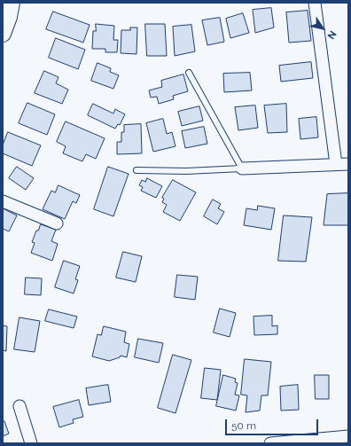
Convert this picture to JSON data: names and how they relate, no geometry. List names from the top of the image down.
{
  "scale_bar": "50 m",
  "north": "bottom right"
}
